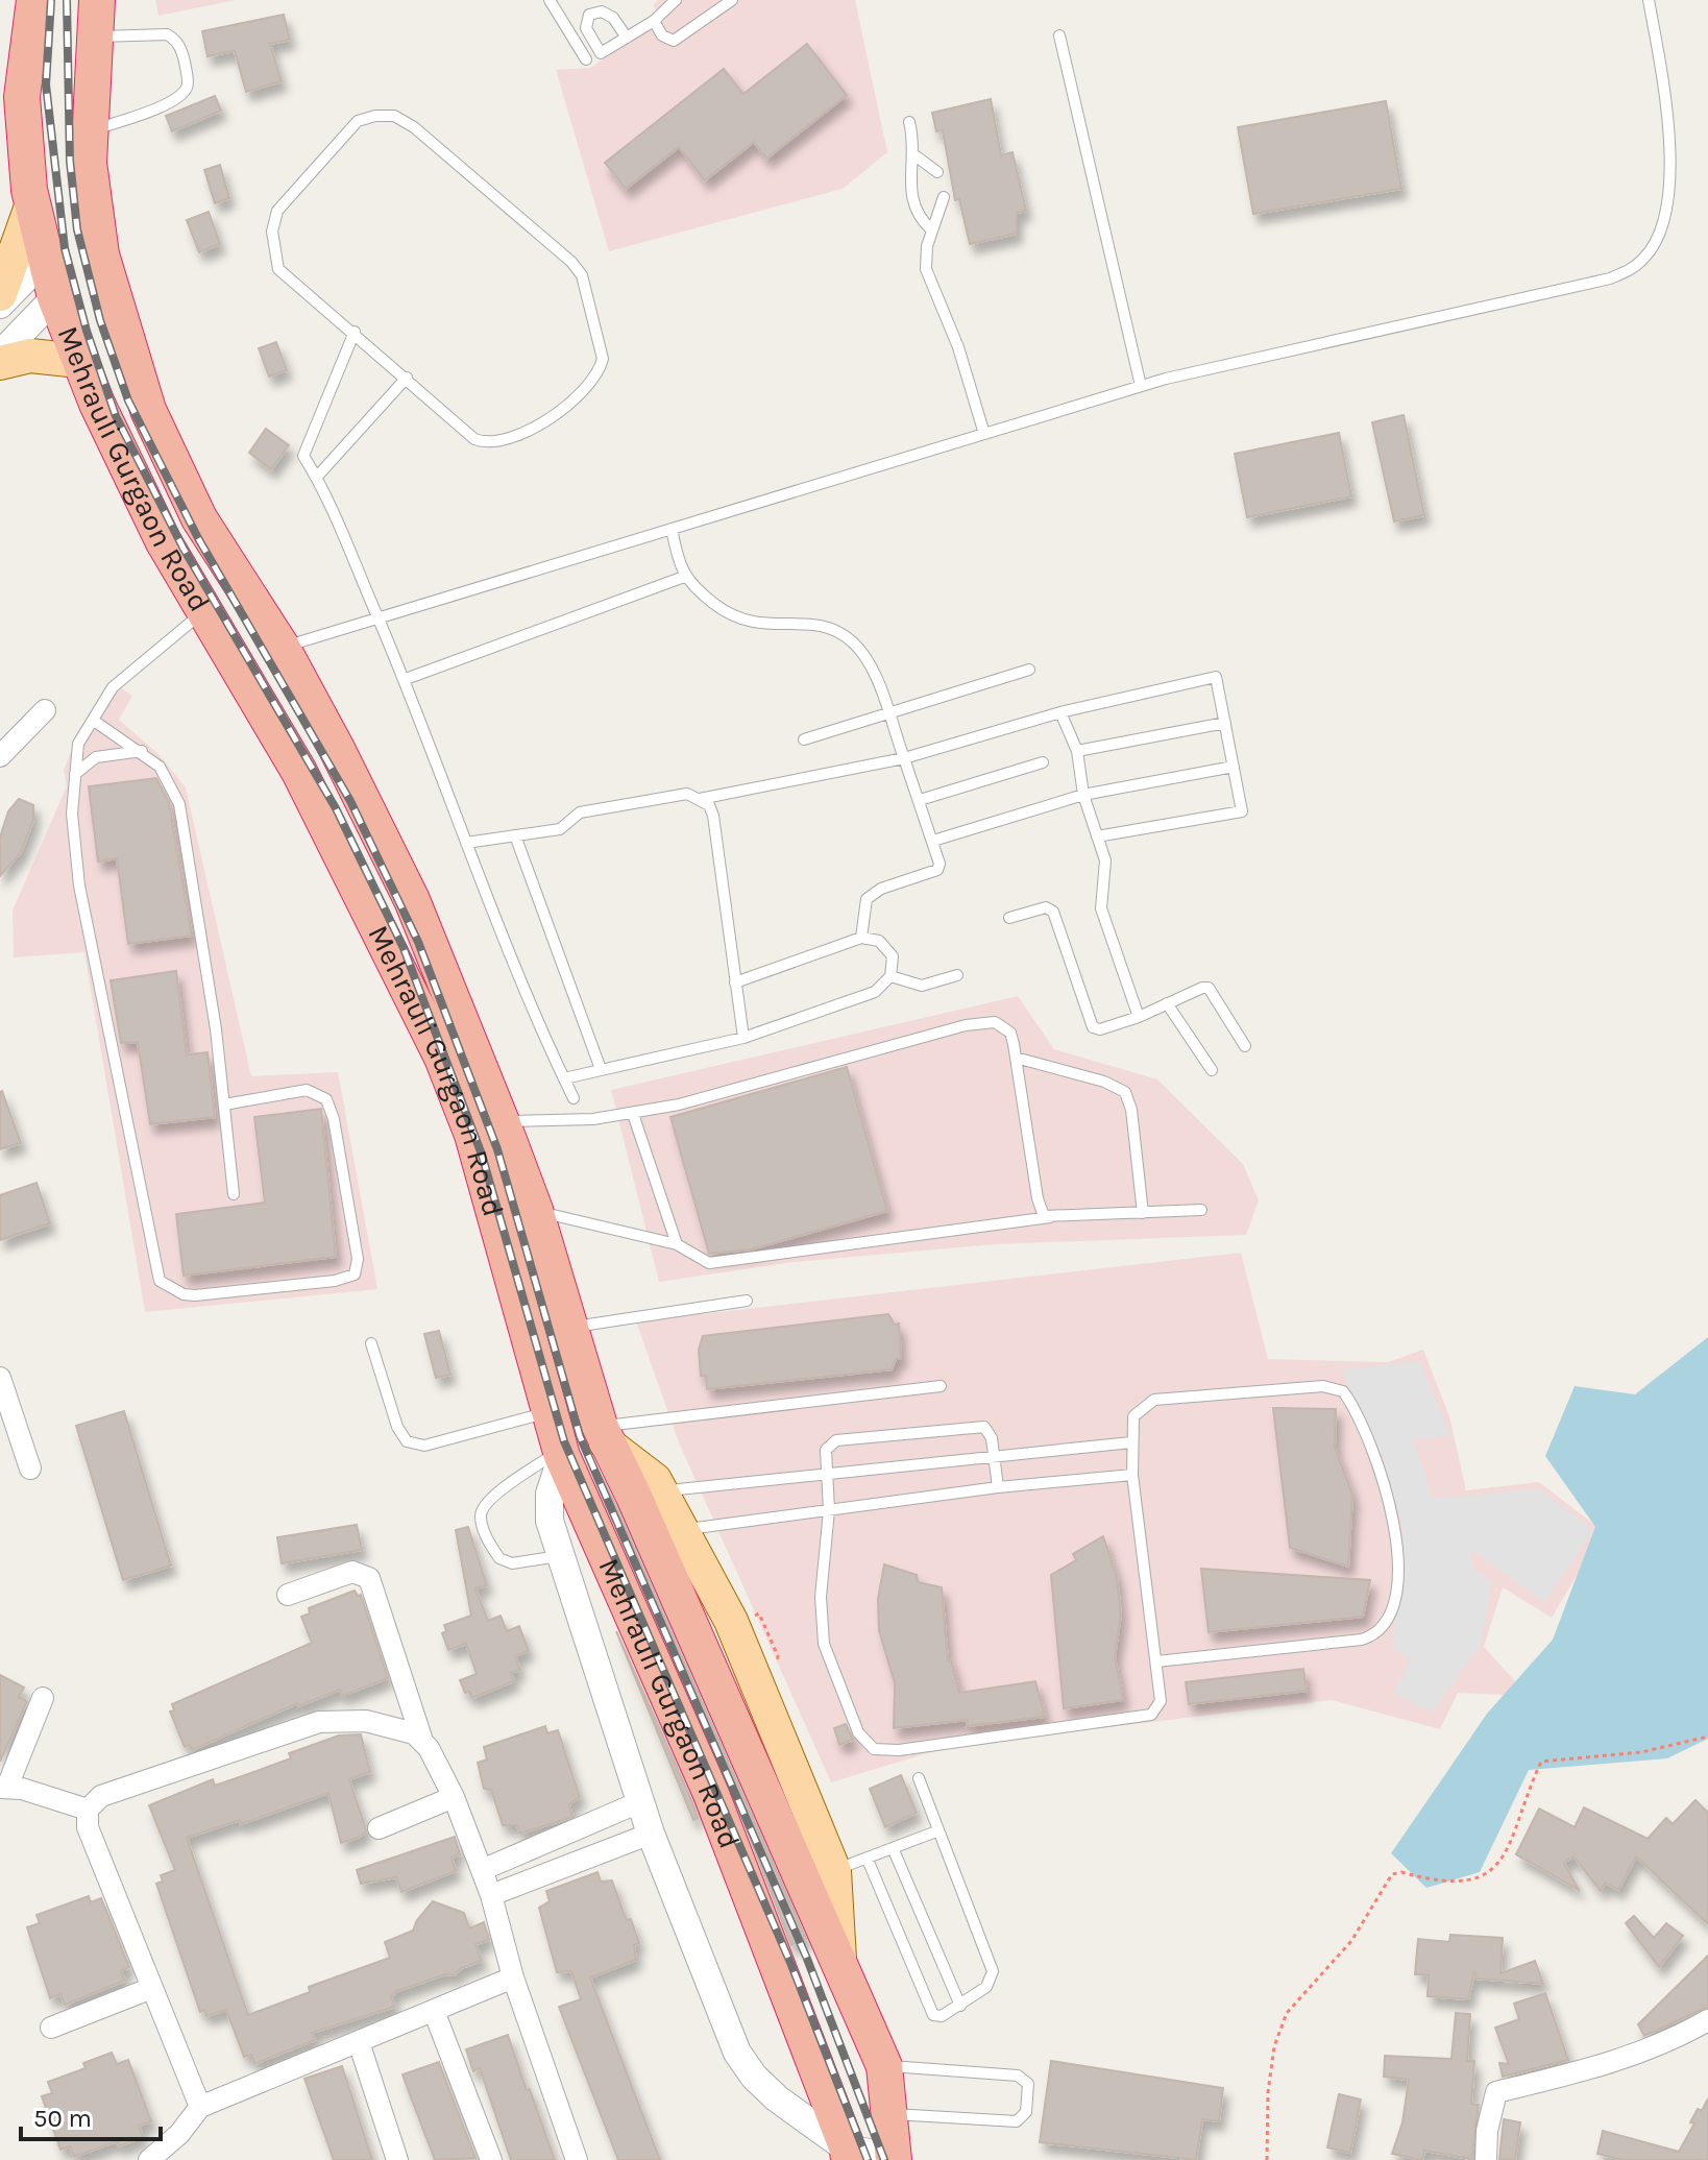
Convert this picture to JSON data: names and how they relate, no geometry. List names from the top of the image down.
{
  "streets": {
    "highway": ["Mehrauli Gurgaon Road"]
  },
  "scale_bar": "50 m"
}
